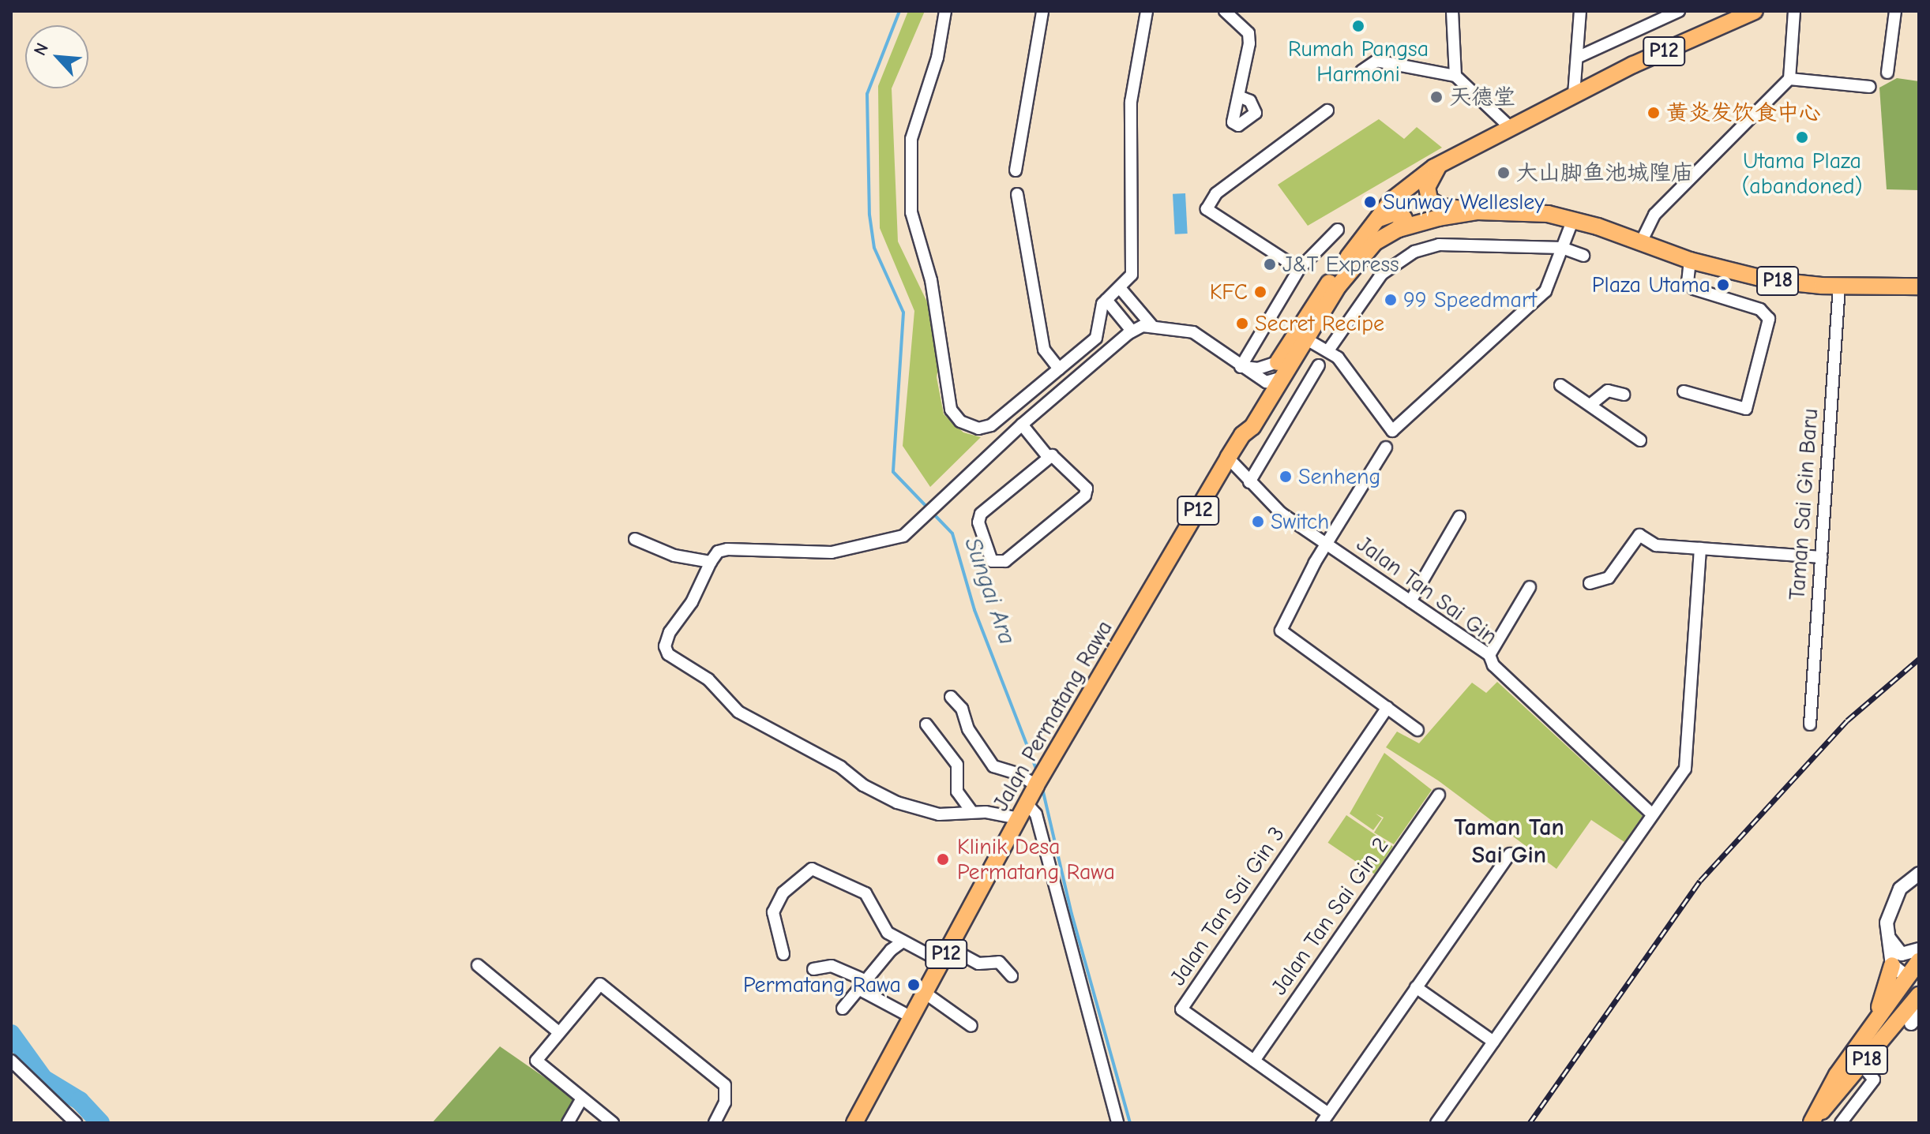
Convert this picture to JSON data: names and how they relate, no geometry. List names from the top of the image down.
{
  "streets": {
    "main road": ["P12", "P18", "Jalan Permatang Rawa"],
    "street": [
      "Taman Sai Gin Baru",
      "Jalan Tan Sai Gin",
      "Jalan Tan Sai Gin 3",
      "Jalan Tan Sai Gin 2"
    ]
  },
  "crossings": [
    ["P12", "P18"],
    ["P12", "Jalan Permatang Rawa"],
    ["P18", "Taman Sai Gin Baru"],
    ["Jalan Tan Sai Gin", "Jalan Permatang Rawa"],
    ["Jalan Tan Sai Gin 3", "Jalan Tan Sai Gin 2"]
  ],
  "districts": ["Taman Tan Sai Gin"],
  "water": ["Sungai Ara"],
  "places": [
    "Rumah Pangsa Harmoni",
    "天德堂",
    "黄炎发饮食中心",
    "Utama Plaza (abandoned)",
    "大山脚鱼池城隍庙",
    "Sunway Wellesley",
    "J&T Express",
    "Plaza Utama",
    "KFC",
    "99 Speedmart",
    "Secret Recipe",
    "Senheng",
    "Switch",
    "Klinik Desa Permatang Rawa",
    "Permatang Rawa"
  ],
  "north": "top left"
}
